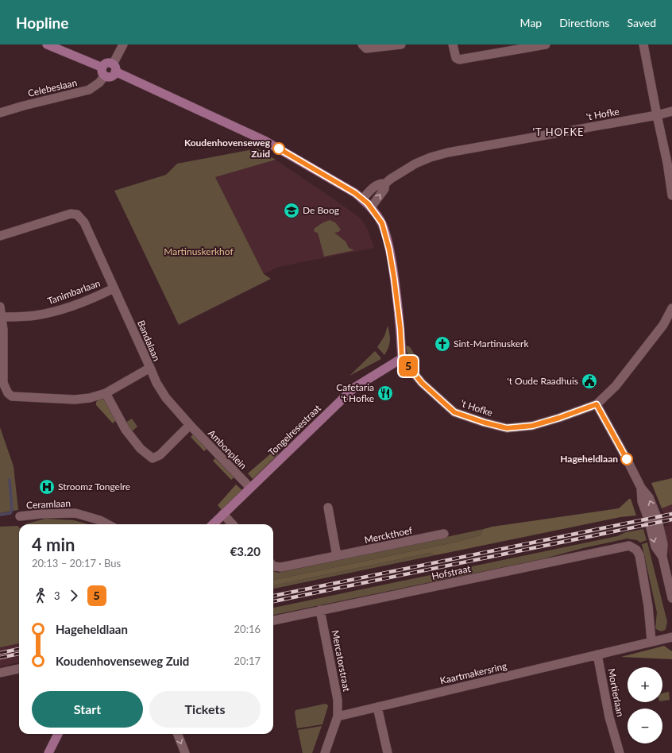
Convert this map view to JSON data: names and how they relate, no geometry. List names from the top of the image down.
{
  "streets": {
    "main road": ["Tongelresestraat"],
    "street": [
      "Celebeslaan",
      "'t Hofke",
      "Tanimbarlaan",
      "Bandalaan",
      "Ambonplein",
      "Ceramlaan",
      "Merckthoef",
      "Hofstraat",
      "Mercatorstraat",
      "Kaartmakersring",
      "Mortierlaan"
    ]
  },
  "crossings": [
    ["'t Hofke", "Tongelresestraat"],
    ["Tanimbarlaan", "Bandalaan"],
    ["Bandalaan", "Ambonplein"],
    ["Tongelresestraat", "Ambonplein"],
    ["Hofstraat", "Mercatorstraat"],
    ["Hofstraat", "Kaartmakersring"],
    ["Mercatorstraat", "Kaartmakersring"],
    ["Kaartmakersring", "Mortierlaan"]
  ],
  "districts": ["'T HOFKE"],
  "parks": ["Martinuskerkhof"],
  "places": {
    "other": ["Koudenhovenseweg Zuid", "Hageheldlaan"],
    "school or university": ["De Boog"],
    "church": ["Sint-Martinuskerk"],
    "public building": ["'t Oude Raadhuis"],
    "restaurant": ["Cafetaria 't Hofke"],
    "hospital": ["Stroomz Tongelre"]
  },
  "lines": ["bus line 5"],
  "page": {
    "header": "Hopline",
    "nav": ["Map", "Directions", "Saved"],
    "on_map": "5",
    "heading": ["4 min", "20:13 – 20:17 · Bus", "€3.20"],
    "legs": ["3", "5"],
    "list": [
      {
        "name": "Hageheldlaan",
        "value": "20:16"
      },
      {
        "name": "Koudenhovenseweg Zuid",
        "value": "20:17"
      }
    ],
    "map_buttons": ["+", "−"],
    "buttons": ["Start", "Tickets"]
  }
}
